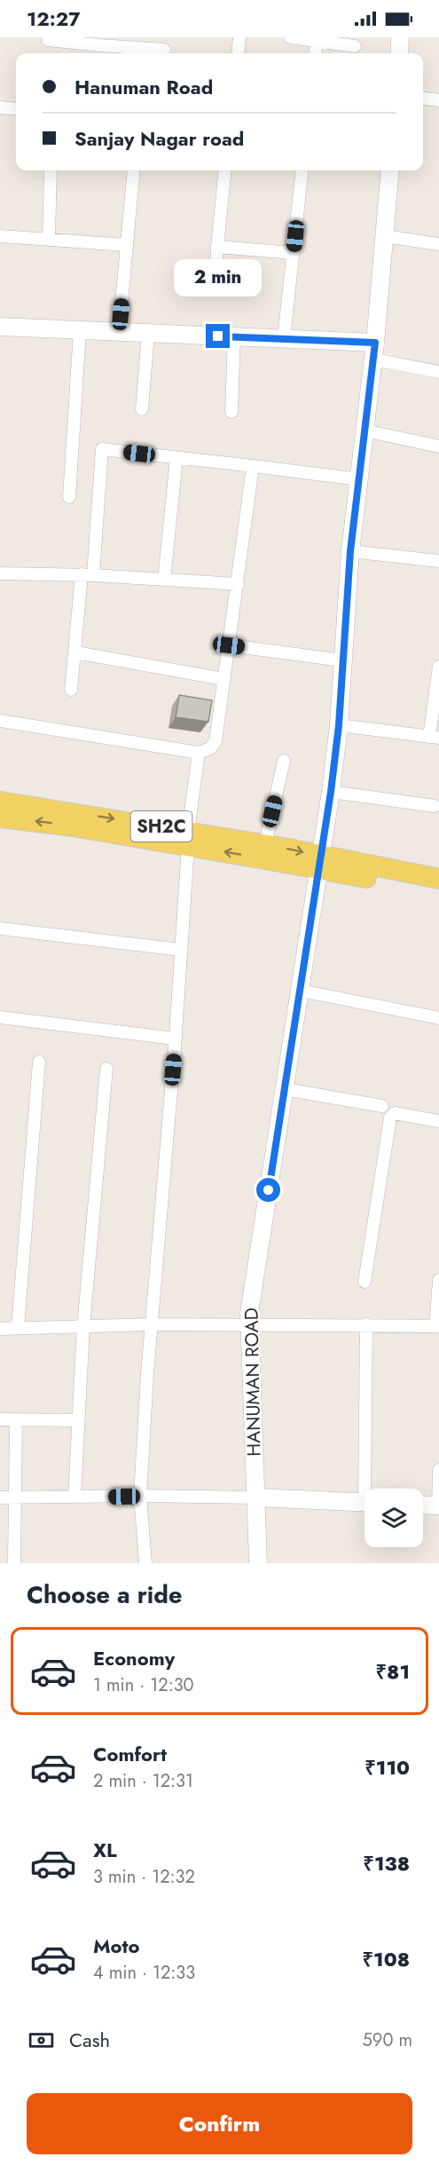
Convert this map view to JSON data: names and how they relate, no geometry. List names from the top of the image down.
{
  "streets": {
    "main road": ["SH2C"],
    "street": ["HANUMAN ROAD"]
  },
  "crossings": [
    ["SH2C", "HANUMAN ROAD"]
  ],
  "page": {
    "status": "12:27",
    "banner": ["Hanuman Road", "Sanjay Nagar road"],
    "bubble": "2 min",
    "heading": "Choose a ride",
    "list": [
      {
        "name": "Economy",
        "note": "1 min · 12:30",
        "value": "₹81"
      },
      {
        "name": "Comfort",
        "note": "2 min · 12:31",
        "value": "₹110"
      },
      {
        "name": "XL",
        "note": "3 min · 12:32",
        "value": "₹138"
      },
      {
        "name": "Moto",
        "note": "4 min · 12:33",
        "value": "₹108"
      }
    ],
    "pay": ["Cash", "590 m"],
    "buttons": "Confirm"
  }
}
